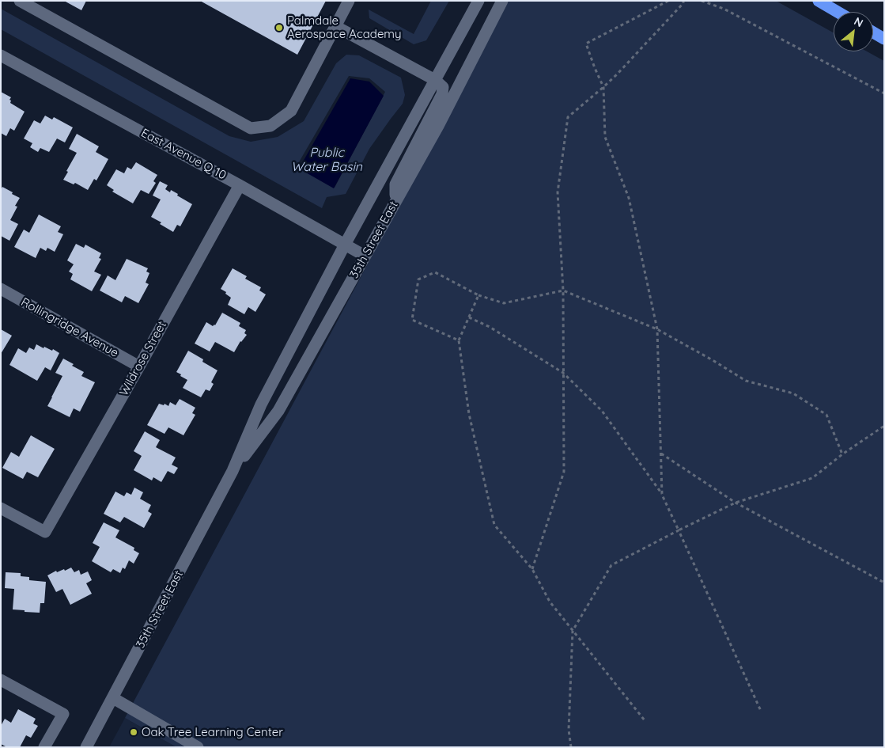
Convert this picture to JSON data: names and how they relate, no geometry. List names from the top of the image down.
{
  "streets": {
    "street": [
      "East Avenue Q 10",
      "35th Street East",
      "Rollingridge Avenue",
      "Wildrose Street"
    ]
  },
  "crossings": [
    ["East Avenue Q 10", "35th Street East"],
    ["East Avenue Q 10", "Wildrose Street"],
    ["Rollingridge Avenue", "Wildrose Street"]
  ],
  "water": ["Public Water Basin"],
  "places": ["Palmdale Aerospace Academy", "Oak Tree Learning Center"],
  "north": "top right"
}
